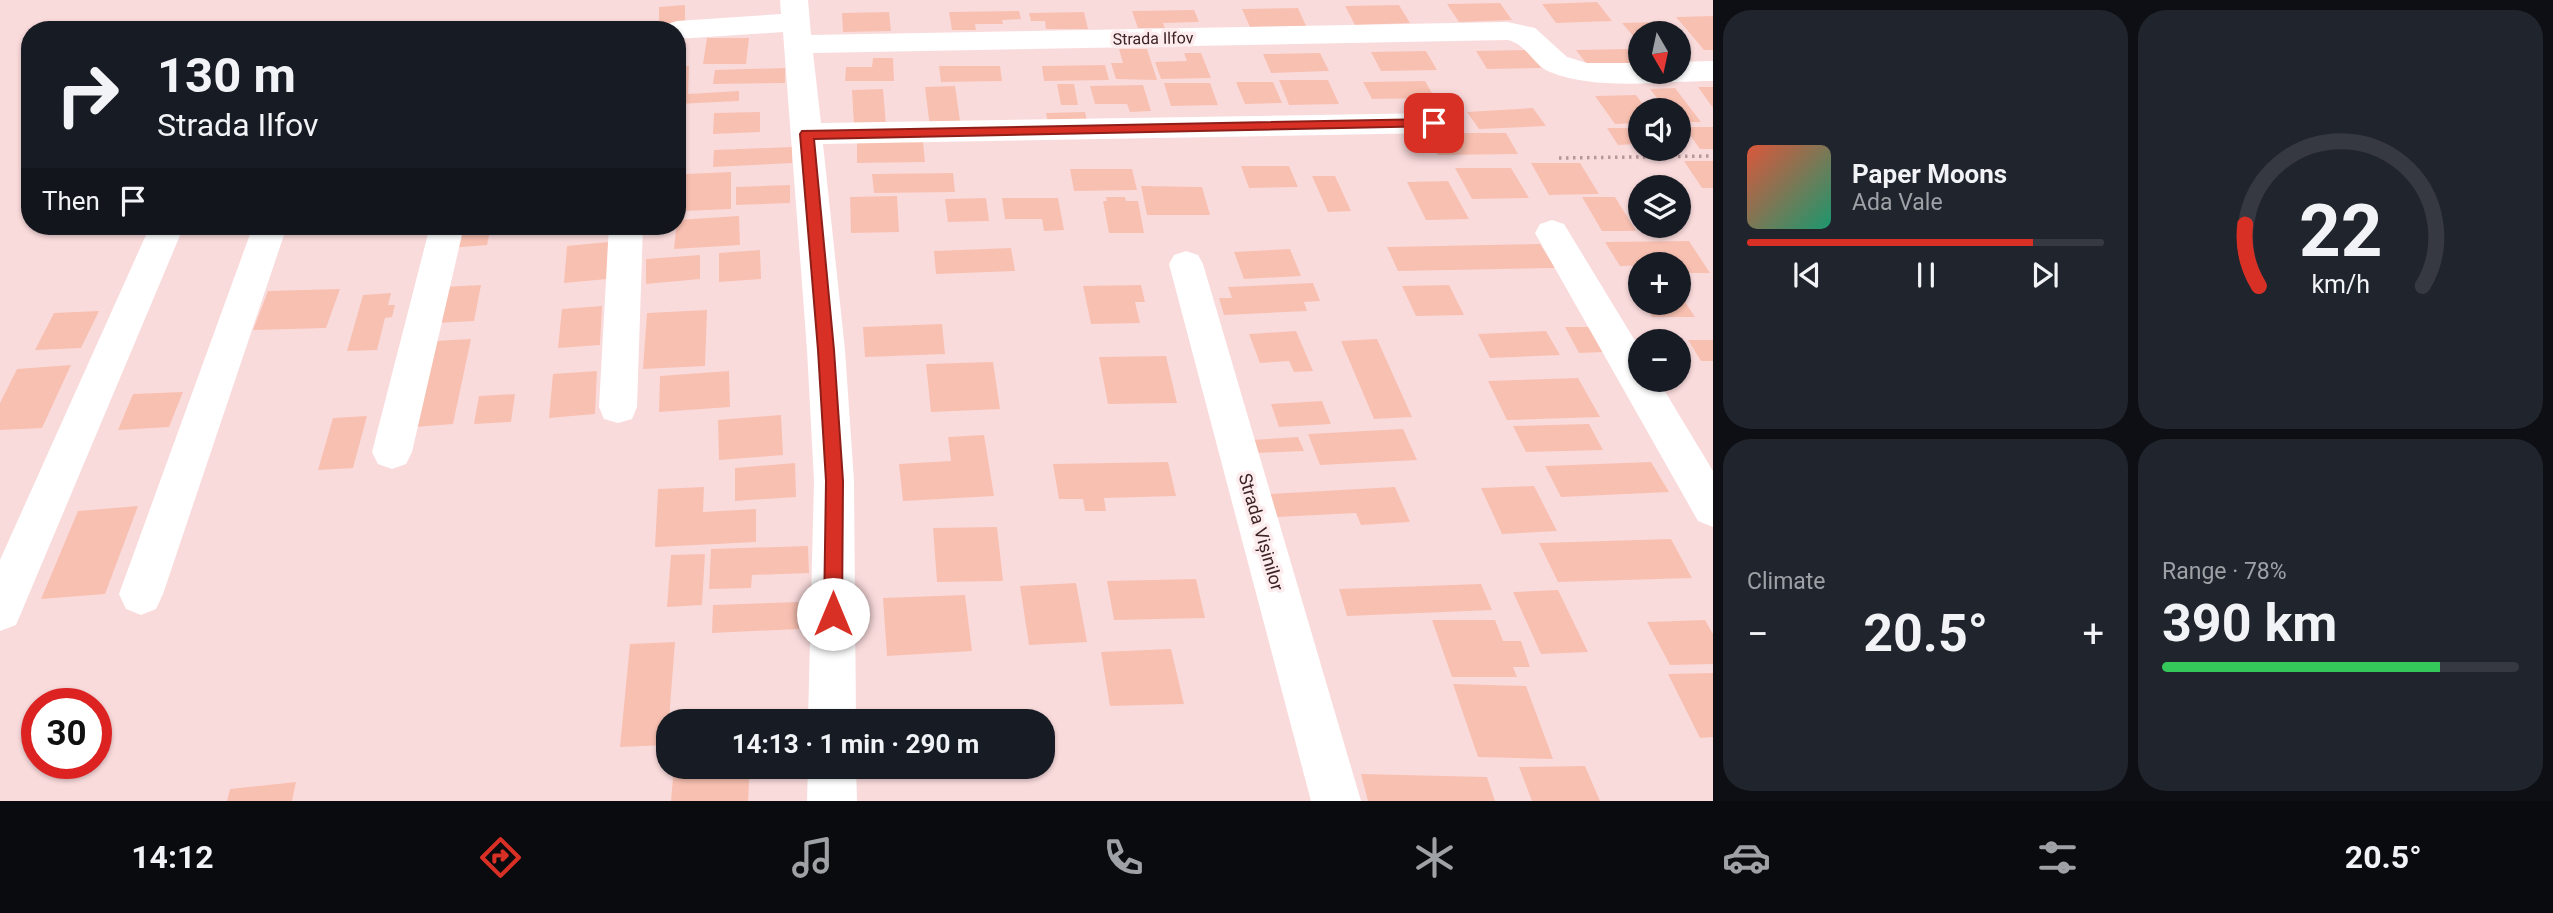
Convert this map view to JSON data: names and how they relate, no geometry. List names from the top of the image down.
{
  "streets": {
    "street": ["Strada Ilfov", "Strada Vișinilor"]
  },
  "north": "bottom",
  "page": {
    "map_buttons": ["+", "−"],
    "turn": ["130 m", "Strada Ilfov"],
    "song": ["Paper Moons", "Ada Vale"],
    "then": "Then",
    "tile": [
      "Climate",
      ["Range · 78%", "390 km"]
    ],
    "heat": ["−", "20.5°", "+"],
    "limit": "30",
    "trip": "14:13 · 1 min · 290 m",
    "tabs": ["14:12", "20.5°"],
    "gauge": ["22", "km/h"]
  }
}
